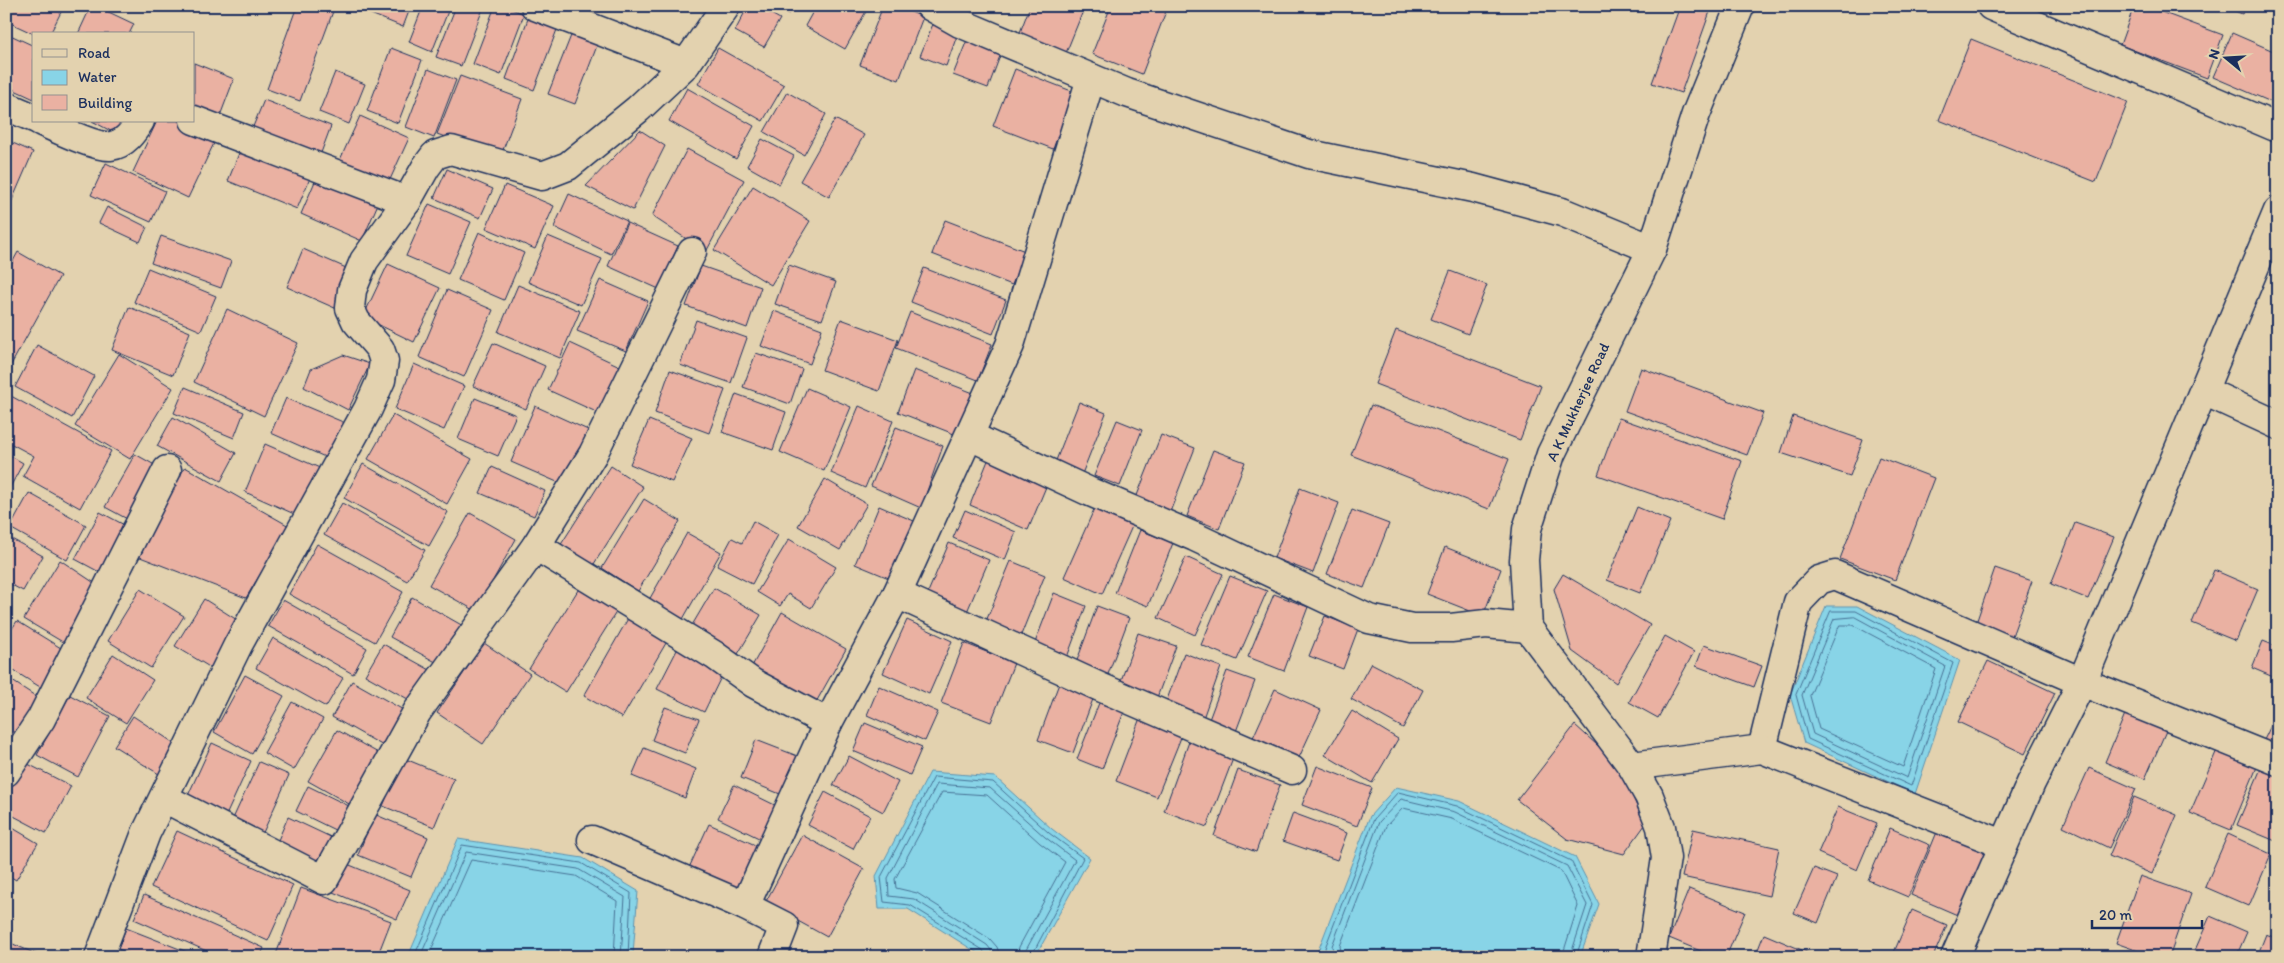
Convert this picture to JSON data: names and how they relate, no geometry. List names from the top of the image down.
{
  "streets": {
    "street": ["A K Mukherjee Road"]
  },
  "legend": ["Road", "Water", "Building"],
  "scale_bar": "20 m",
  "north": "left"
}
